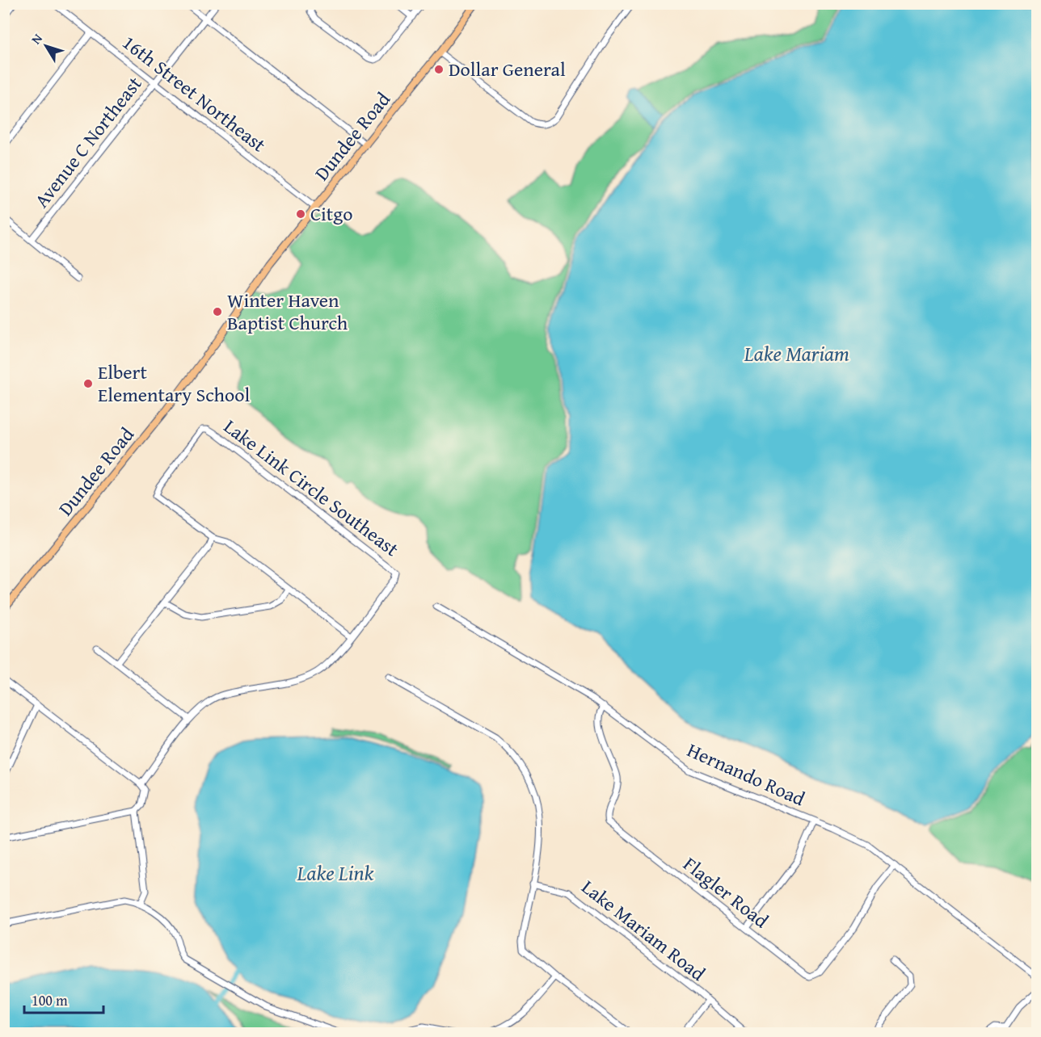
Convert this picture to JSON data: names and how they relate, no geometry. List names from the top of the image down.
{
  "streets": {
    "main road": ["Dundee Road"],
    "street": [
      "16th Street Northeast",
      "Avenue C Northeast",
      "Lake Link Circle Southeast",
      "Hernando Road",
      "Flagler Road",
      "Lake Mariam Road"
    ]
  },
  "crossings": [
    ["16th Street Northeast", "Dundee Road"],
    ["16th Street Northeast", "Avenue C Northeast"],
    ["Hernando Road", "Flagler Road"]
  ],
  "water": ["Lake Mariam", "Lake Link"],
  "places": [
    "Dollar General",
    "Citgo",
    "Winter Haven Baptist Church",
    "Elbert Elementary School"
  ],
  "scale_bar": "100 m",
  "north": "top left"
}
